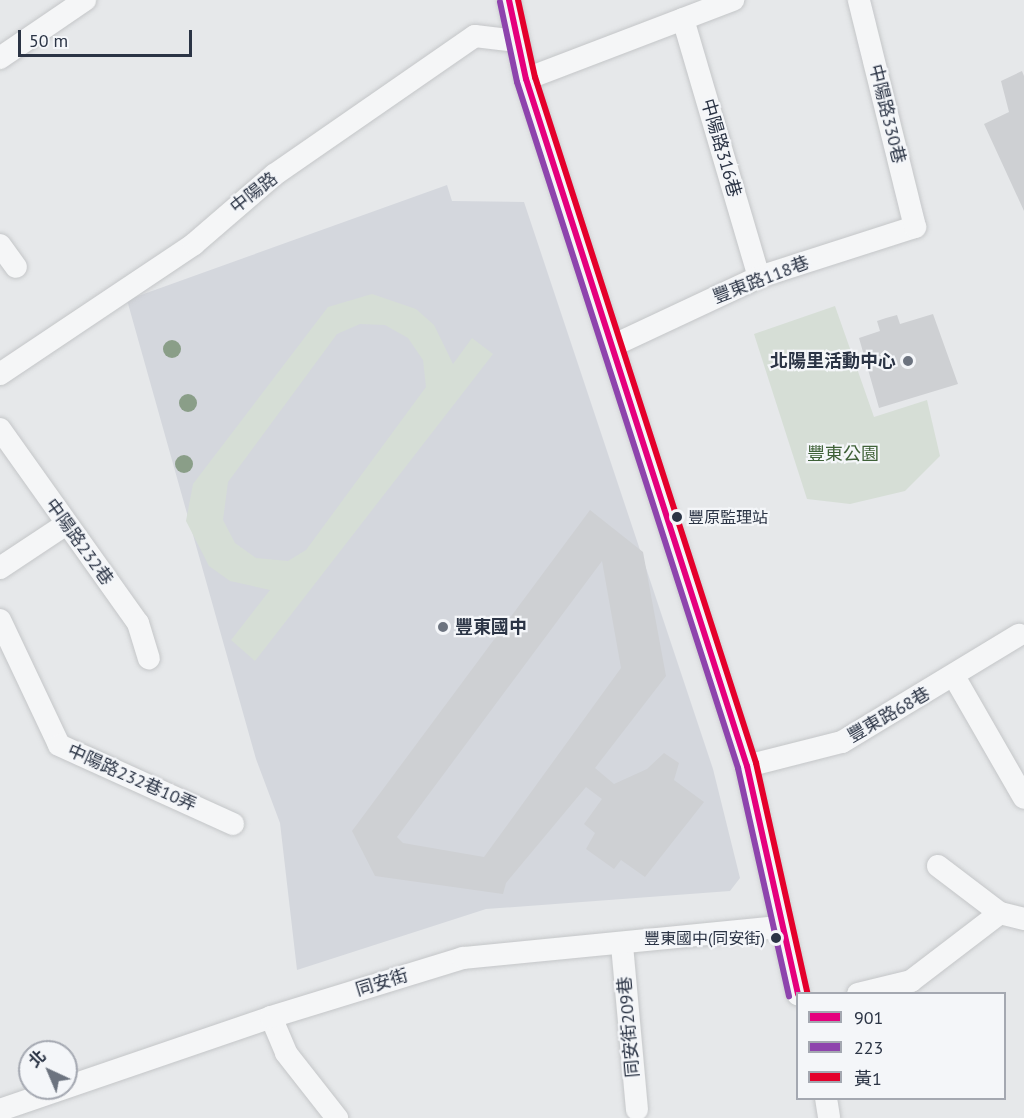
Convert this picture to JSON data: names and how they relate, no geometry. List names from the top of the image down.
{
  "streets": {
    "street": [
      "中陽路330巷",
      "中陽路316巷",
      "中陽路",
      "豐東路118巷",
      "中陽路232巷",
      "豐東路68巷",
      "中陽路232巷10弄",
      "同安街",
      "同安街209巷"
    ]
  },
  "crossings": [
    ["中陽路330巷", "豐東路118巷"],
    ["中陽路316巷", "豐東路118巷"],
    ["同安街", "同安街209巷"]
  ],
  "parks": ["豐東公園"],
  "places": [
    "北陽里活動中心",
    "豐原監理站",
    "豐東國中",
    "豐東國中(同安街)"
  ],
  "lines": ["transit line 901", "transit line 黃1", "transit line 223"],
  "legend": ["901", "223", "黃1"],
  "scale_bar": "50 m",
  "north": "top left"
}
